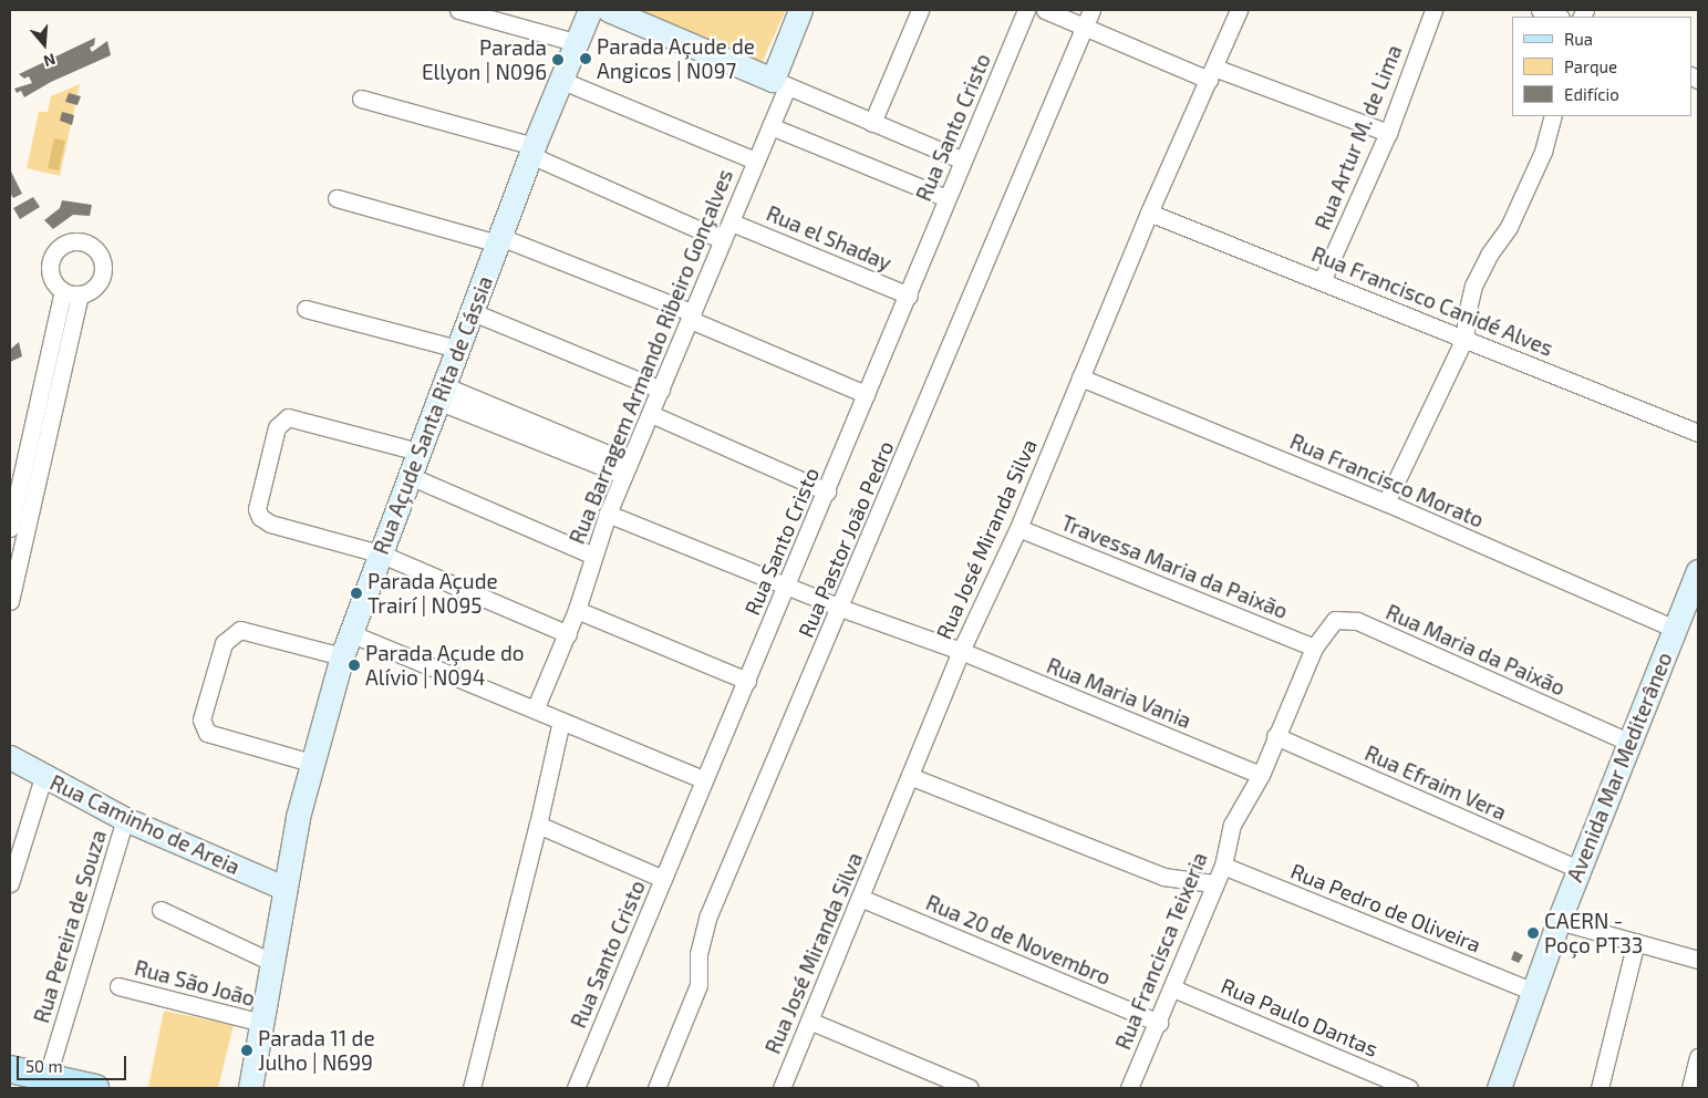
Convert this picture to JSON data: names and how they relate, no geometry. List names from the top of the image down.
{
  "streets": {
    "street": [
      "Rua Santo Cristo",
      "Rua Artur M. de Lima",
      "Rua el Shaday",
      "Rua Francisco Canidé Alves",
      "Rua Barragem Armando Ribeiro Gonçalves",
      "Rua Açude Santa Rita de Cássia",
      "Rua Francisco Morato",
      "Rua Pastor João Pedro",
      "Rua José Miranda Silva",
      "Travessa Maria da Paixão",
      "Rua Maria da Paixão",
      "Rua Maria Vania",
      "Avenida Mar Mediterâneo",
      "Rua Efraim Vera",
      "Rua Caminho de Areia",
      "Rua Pedro de Oliveira",
      "Rua Pereira de Souza",
      "Rua 20 de Novembro",
      "Rua Francisca Teixeria",
      "Rua São João",
      "Rua Paulo Dantas"
    ]
  },
  "crossings": [
    ["Rua Santo Cristo", "Rua el Shaday"],
    ["Rua Santo Cristo", "Rua Maria Vania"],
    ["Rua Artur M. de Lima", "Rua Francisco Canidé Alves"],
    ["Rua el Shaday", "Rua Barragem Armando Ribeiro Gonçalves"],
    ["Rua Francisco Canidé Alves", "Rua José Miranda Silva"],
    ["Rua Barragem Armando Ribeiro Gonçalves", "Rua Maria Vania"],
    ["Rua Açude Santa Rita de Cássia", "Rua Caminho de Areia"],
    ["Rua Açude Santa Rita de Cássia", "Rua São João"],
    ["Rua Francisco Morato", "Rua José Miranda Silva"],
    ["Rua Francisco Morato", "Avenida Mar Mediterâneo"],
    ["Rua Pastor João Pedro", "Rua Maria Vania"],
    ["Rua José Miranda Silva", "Travessa Maria da Paixão"],
    ["Rua José Miranda Silva", "Rua Maria Vania"],
    ["Rua José Miranda Silva", "Rua 20 de Novembro"],
    ["Travessa Maria da Paixão", "Rua Maria da Paixão"],
    ["Travessa Maria da Paixão", "Rua Francisca Teixeria"],
    ["Rua Maria da Paixão", "Avenida Mar Mediterâneo"],
    ["Rua Maria da Paixão", "Rua Francisca Teixeria"],
    ["Rua Maria Vania", "Rua Francisca Teixeria"],
    ["Avenida Mar Mediterâneo", "Rua Efraim Vera"],
    ["Avenida Mar Mediterâneo", "Rua Pedro de Oliveira"],
    ["Rua Efraim Vera", "Rua Francisca Teixeria"],
    ["Rua Caminho de Areia", "Rua Pereira de Souza"],
    ["Rua Pedro de Oliveira", "Rua Francisca Teixeria"],
    ["Rua 20 de Novembro", "Rua Francisca Teixeria"],
    ["Rua Francisca Teixeria", "Rua Paulo Dantas"]
  ],
  "places": [
    "Parada Açude de Angicos | N097",
    "Parada Ellyon | N096",
    "Parada Açude Trairí | N095",
    "Parada Açude do Alívio | N094",
    "CAERN - Poço PT33",
    "Parada 11 de Julho | N699"
  ],
  "legend": ["Rua", "Parque", "Edifício"],
  "scale_bar": "50 m",
  "north": "bottom"
}
